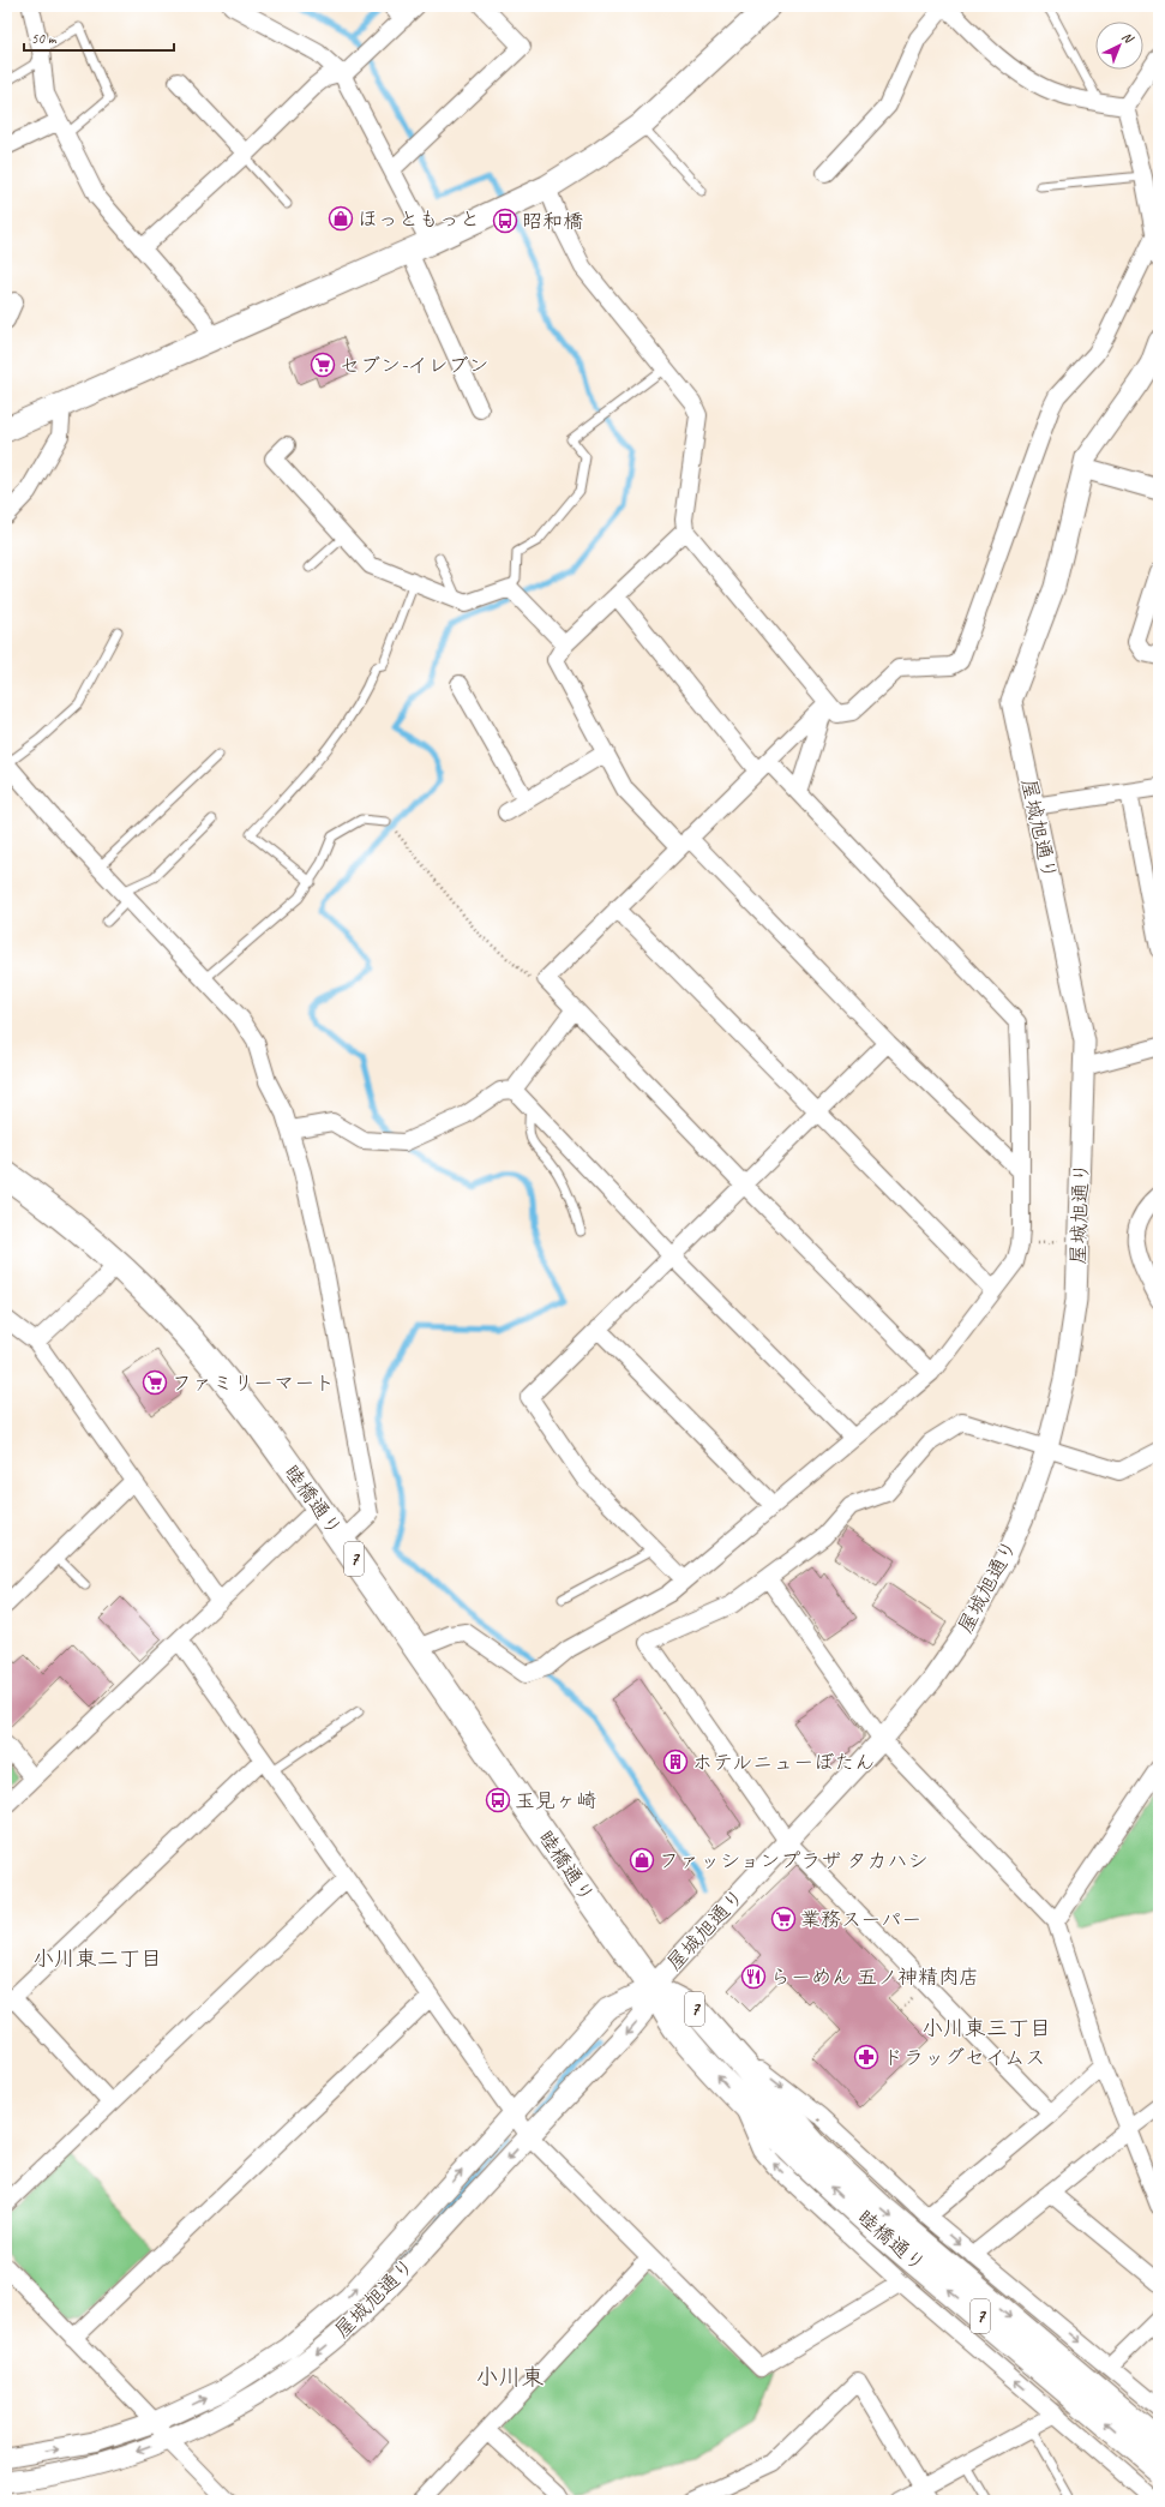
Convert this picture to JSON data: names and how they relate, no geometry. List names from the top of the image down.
{
  "streets": {
    "main road": ["睦橋通り", "7"],
    "street": ["屋城旭通り"]
  },
  "crossings": [
    ["屋城旭通り", "睦橋通り"]
  ],
  "districts": ["小川東二丁目", "小川東三丁目", "小川東"],
  "places": {
    "shop": ["ほっともっと", "ファッションプラザ タカハシ"],
    "bus stop": ["昭和橋", "玉見ヶ崎"],
    "supermarket": ["セブン-イレブン", "ファミリーマート", "業務スーパー"],
    "building": ["ホテルニューぼたん"],
    "restaurant": ["らーめん 五ノ神精肉店"],
    "pharmacy": ["ドラッグセイムス"]
  },
  "scale_bar": "50 m",
  "north": "top right"
}
